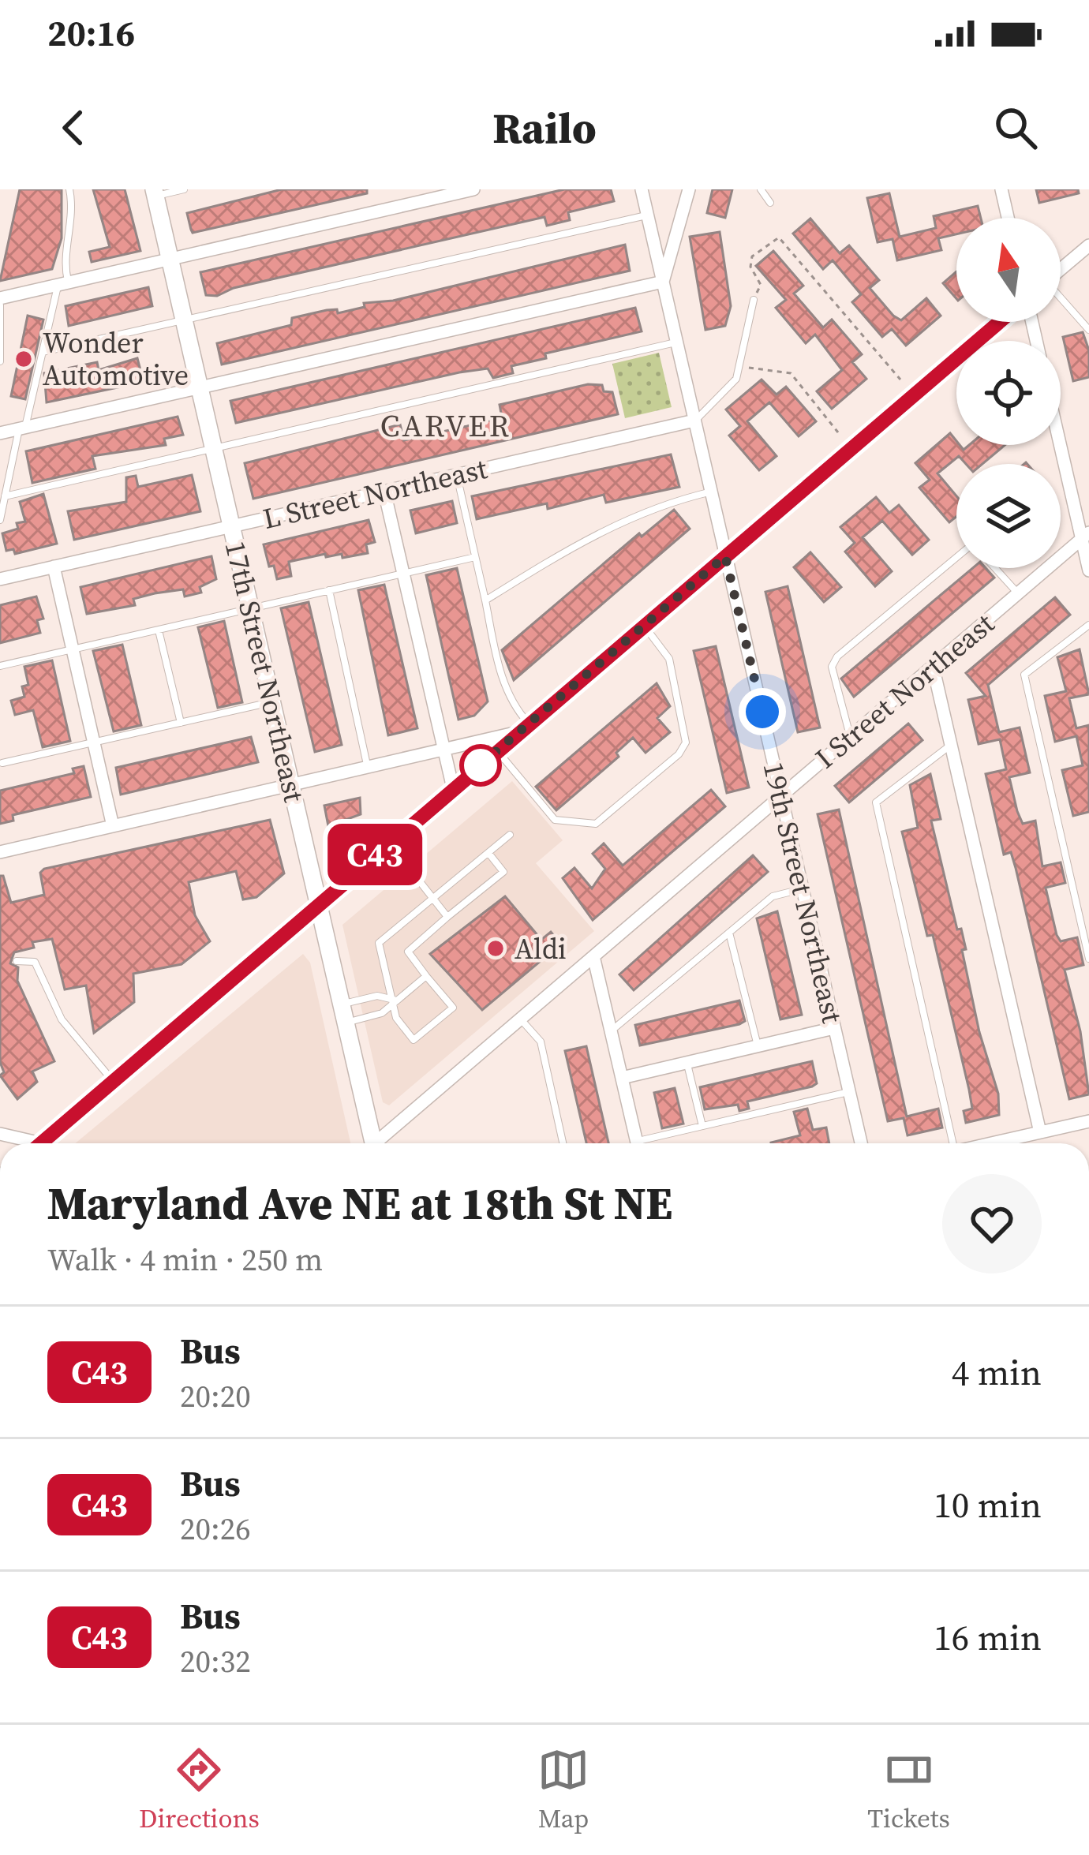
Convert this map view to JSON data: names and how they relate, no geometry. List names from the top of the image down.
{
  "streets": {
    "main road": ["17th Street Northeast"],
    "street": ["L Street Northeast", "I Street Northeast", "19th Street Northeast"]
  },
  "crossings": [
    ["L Street Northeast", "17th Street Northeast"],
    ["L Street Northeast", "19th Street Northeast"],
    ["I Street Northeast", "19th Street Northeast"]
  ],
  "districts": ["CARVER"],
  "places": ["Wonder Automotive", "Aldi"],
  "lines": ["bus line C43"],
  "north": "top",
  "page": {
    "status": "20:16",
    "header": "Railo",
    "on_map": "C43",
    "heading": ["Maryland Ave NE at 18th St NE", "Walk · 4 min · 250 m"],
    "list": [
      {
        "mark": "C43",
        "name": "Bus",
        "note": "20:20",
        "value": "4 min"
      },
      {
        "mark": "C43",
        "name": "Bus",
        "note": "20:26",
        "value": "10 min"
      },
      {
        "mark": "C43",
        "name": "Bus",
        "note": "20:32",
        "value": "16 min"
      }
    ],
    "tabs": ["Directions", "Map", "Tickets"]
  }
}
